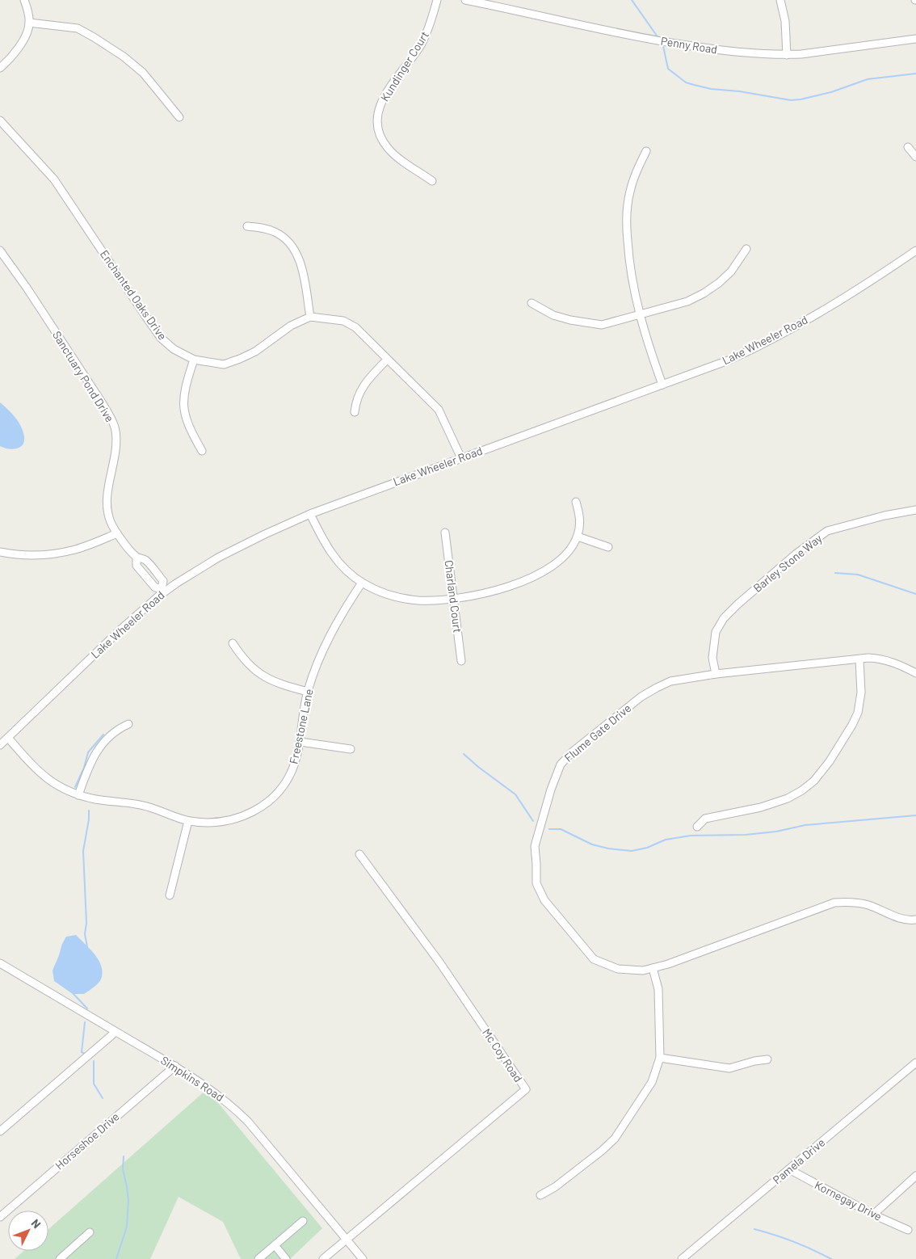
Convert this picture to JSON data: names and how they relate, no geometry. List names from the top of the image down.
{
  "streets": {
    "street": [
      "Penny Road",
      "Kundinger Court",
      "Enchanted Oaks Drive",
      "Lake Wheeler Road",
      "Sanctuary Pond Drive",
      "Barley Stone Way",
      "Charland Court",
      "Freestone Lane",
      "Flume Gate Drive",
      "Mc Coy Road",
      "Simpkins Road",
      "Horseshoe Drive",
      "Pamela Drive",
      "Kornegay Drive"
    ]
  },
  "crossings": [
    ["Lake Wheeler Road", "Sanctuary Pond Drive"],
    ["Lake Wheeler Road", "Freestone Lane"],
    ["Barley Stone Way", "Flume Gate Drive"],
    ["Mc Coy Road", "Simpkins Road"],
    ["Simpkins Road", "Horseshoe Drive"],
    ["Pamela Drive", "Kornegay Drive"]
  ],
  "north": "top right"
}
